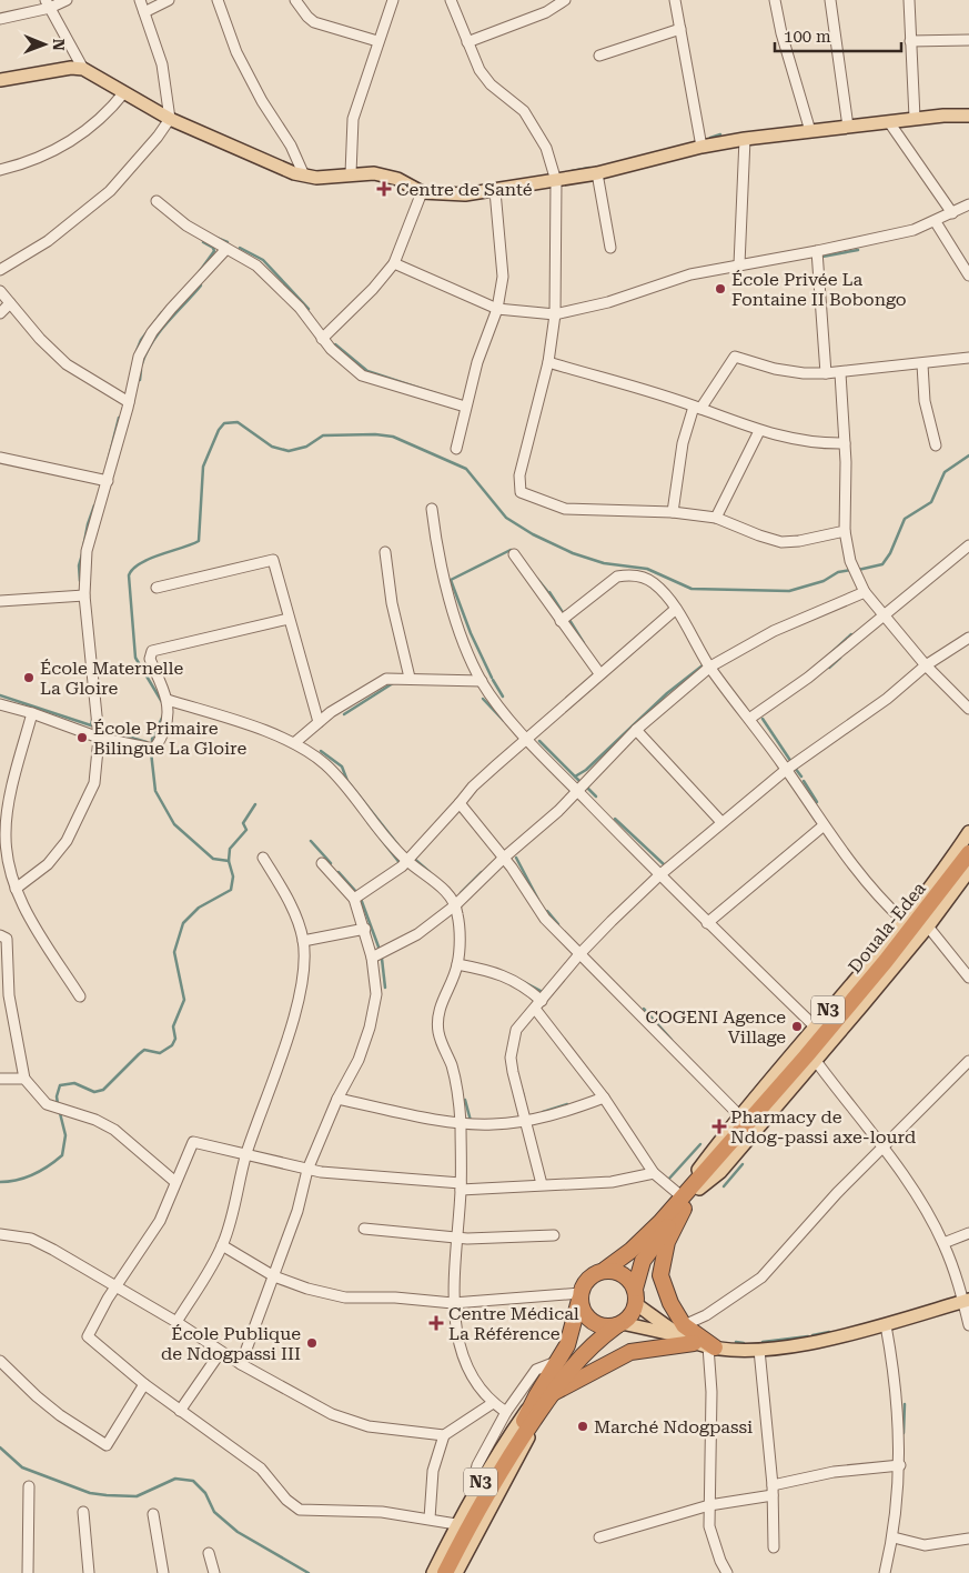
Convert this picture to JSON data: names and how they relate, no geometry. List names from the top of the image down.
{
  "streets": {
    "highway": ["Douala-Edea", "N3"]
  },
  "crossings": [
    ["Douala-Edea", "N3"]
  ],
  "places": {
    "health": ["Centre de Santé", "Pharmacy de Ndog-passi axe-lourd", "Centre Médical La Référence"],
    "other": [
      "École Privée La Fontaine II Bobongo",
      "École Maternelle La Gloire",
      "École Primaire Bilingue La Gloire",
      "COGENI Agence Village",
      "École Publique de Ndogpassi III",
      "Marché Ndogpassi"
    ]
  },
  "scale_bar": "100 m",
  "north": "right"
}
